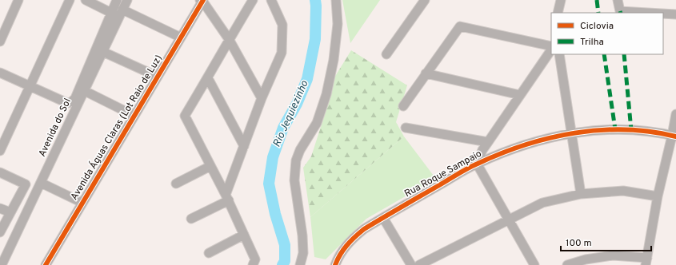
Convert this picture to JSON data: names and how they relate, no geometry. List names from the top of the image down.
{
  "streets": {
    "street": ["Avenida do Sol", "Avenida Águas Claras (Lot Raio de Luz)", "Rua Roque Sampaio"]
  },
  "water": ["Rio Jequiezinho"],
  "legend": ["Ciclovia", "Trilha"],
  "scale_bar": "100 m"
}
